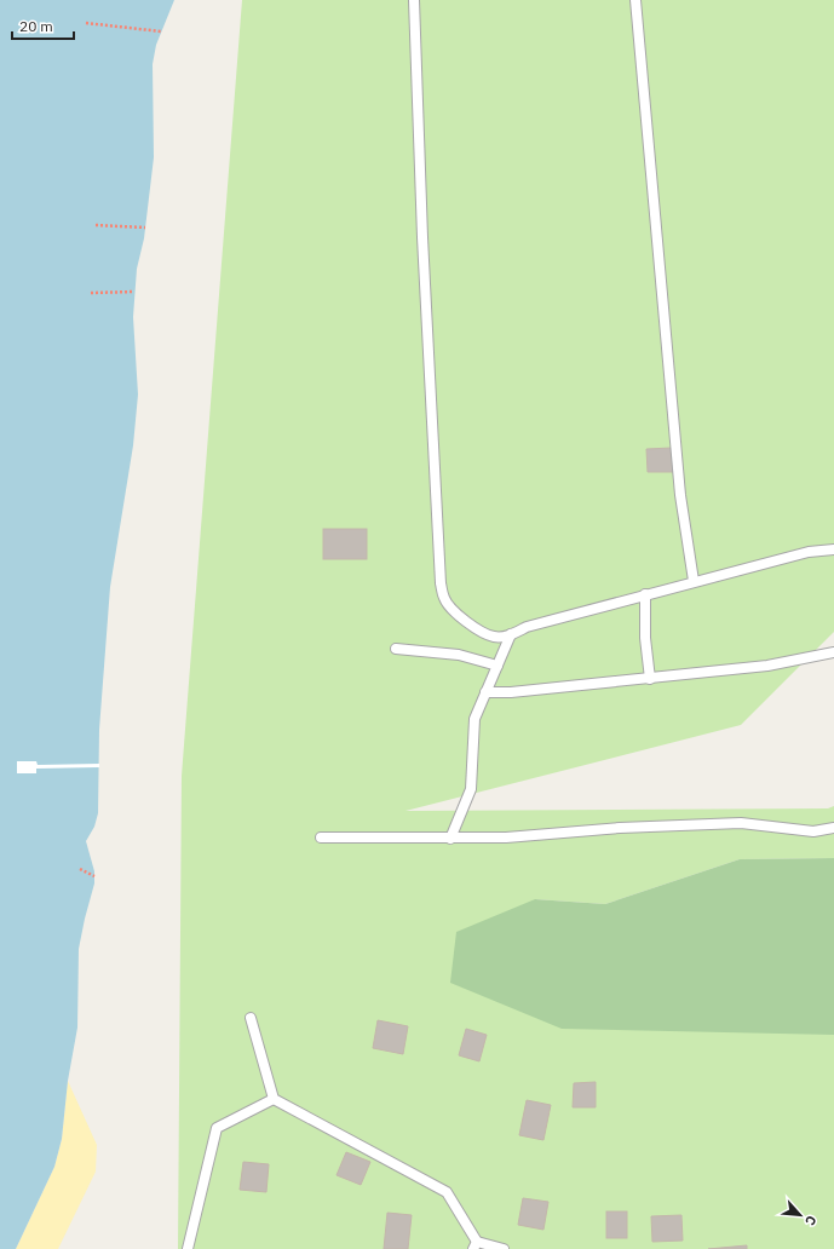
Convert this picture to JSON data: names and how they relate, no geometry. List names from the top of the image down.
{
  "scale_bar": "20 m",
  "north": "bottom right"
}
